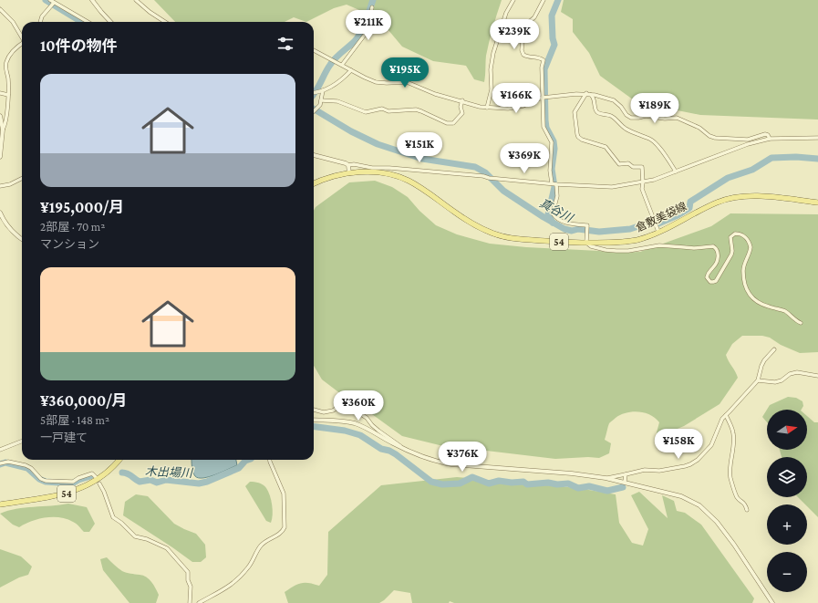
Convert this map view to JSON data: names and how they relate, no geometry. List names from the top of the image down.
{
  "streets": {
    "main road": ["倉敷美袋線", "54"]
  },
  "water": ["真谷川", "木出場川"],
  "north": "right",
  "page": {
    "price": [
      "¥211K",
      "¥239K",
      "¥195K",
      "¥166K",
      "¥189K",
      "¥151K",
      "¥369K",
      "¥360K",
      "¥158K",
      "¥376K"
    ],
    "heading": "10件の物件",
    "list": [
      {
        "name": "¥195,000/月",
        "note": "2部屋 · 70 m² · マンション"
      },
      {
        "name": "¥360,000/月",
        "note": "5部屋 · 148 m² · 一戸建て"
      }
    ],
    "map_buttons": ["+", "−"]
  }
}
